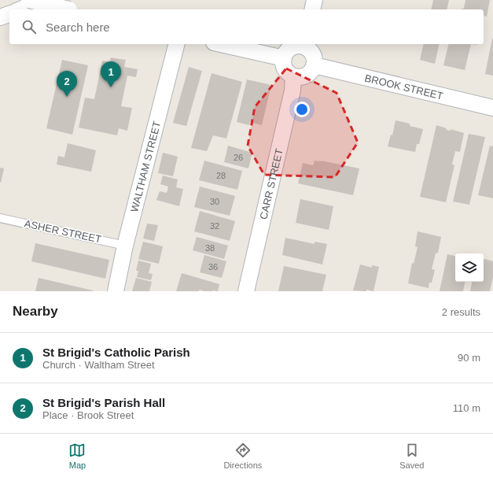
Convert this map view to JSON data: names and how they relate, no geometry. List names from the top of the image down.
{
  "streets": {
    "street": ["BROOK STREET", "WALTHAM STREET", "CARR STREET"],
    "lane": ["ASHER STREET"]
  },
  "crossings": [
    ["BROOK STREET", "CARR STREET"],
    ["WALTHAM STREET", "ASHER STREET"]
  ],
  "house_numbers": [
    "26",
    "28",
    "30",
    "32",
    "38",
    "36"
  ],
  "page": {
    "search": "Search here",
    "pins": ["1", "2"],
    "heading": ["Nearby", "2 results"],
    "list": [
      {
        "mark": "1",
        "name": "St Brigid's Catholic Parish",
        "note": "Church · Waltham Street",
        "value": "90 m"
      },
      {
        "mark": "2",
        "name": "St Brigid's Parish Hall",
        "note": "Place · Brook Street",
        "value": "110 m"
      }
    ],
    "nav": ["Map", "Directions", "Saved"]
  }
}
